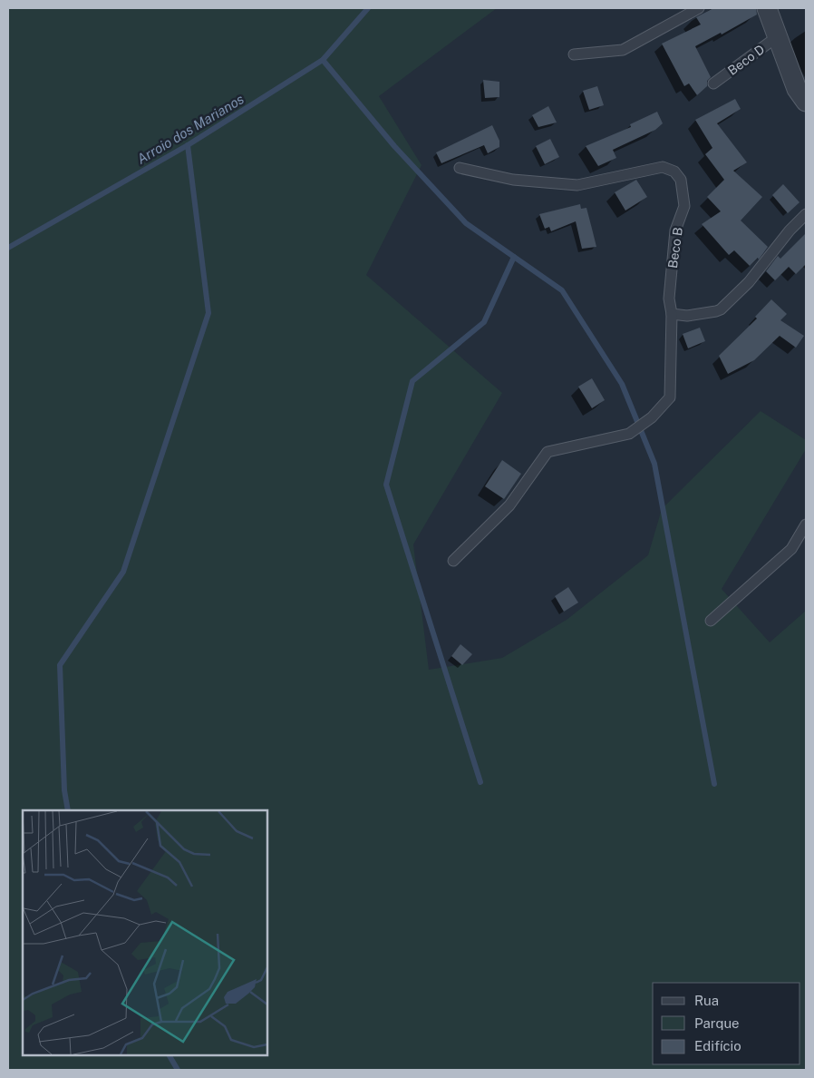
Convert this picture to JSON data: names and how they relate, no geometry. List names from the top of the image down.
{
  "streets": {
    "lane": ["Beco D", "Beco B"]
  },
  "water": ["Arroio dos Marianos"],
  "legend": ["Rua", "Parque", "Edifício"]
}
